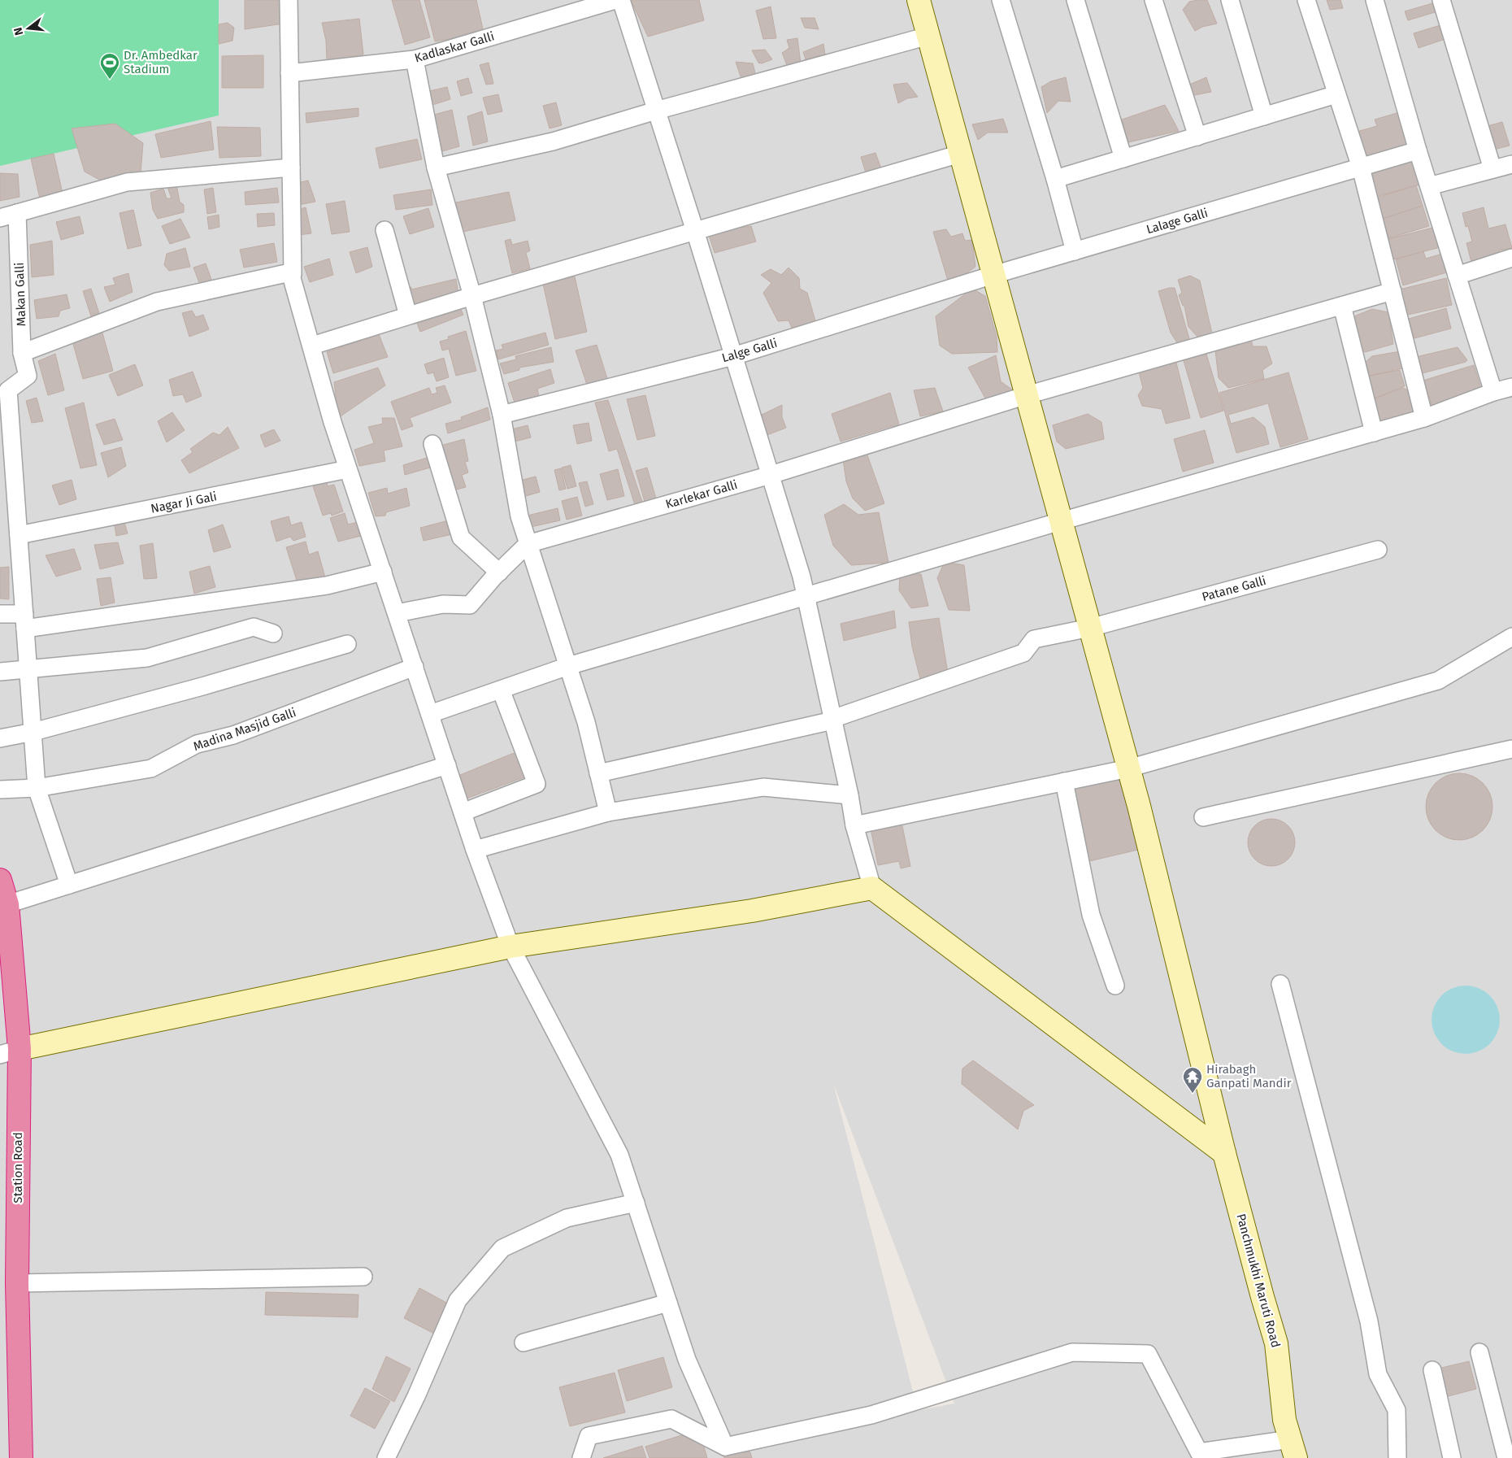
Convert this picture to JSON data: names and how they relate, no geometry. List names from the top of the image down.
{
  "streets": {
    "highway": ["Station Road"],
    "street": [
      "Kadlaskar Galli",
      "Lalage Galli",
      "Makan Galli",
      "Lalge Galli",
      "Karlekar Galli",
      "Nagar Ji Gali",
      "Patane Galli",
      "Madina Masjid Galli",
      "Panchmukhi Maruti Road"
    ]
  },
  "crossings": [
    ["Lalage Galli", "Lalge Galli"],
    ["Lalage Galli", "Panchmukhi Maruti Road"],
    ["Lalge Galli", "Panchmukhi Maruti Road"],
    ["Karlekar Galli", "Panchmukhi Maruti Road"],
    ["Patane Galli", "Panchmukhi Maruti Road"]
  ],
  "places": {
    "sports": ["Dr. Ambedkar Stadium"],
    "temple": ["Hirabagh Ganpati Mandir"]
  },
  "north": "left"
}
